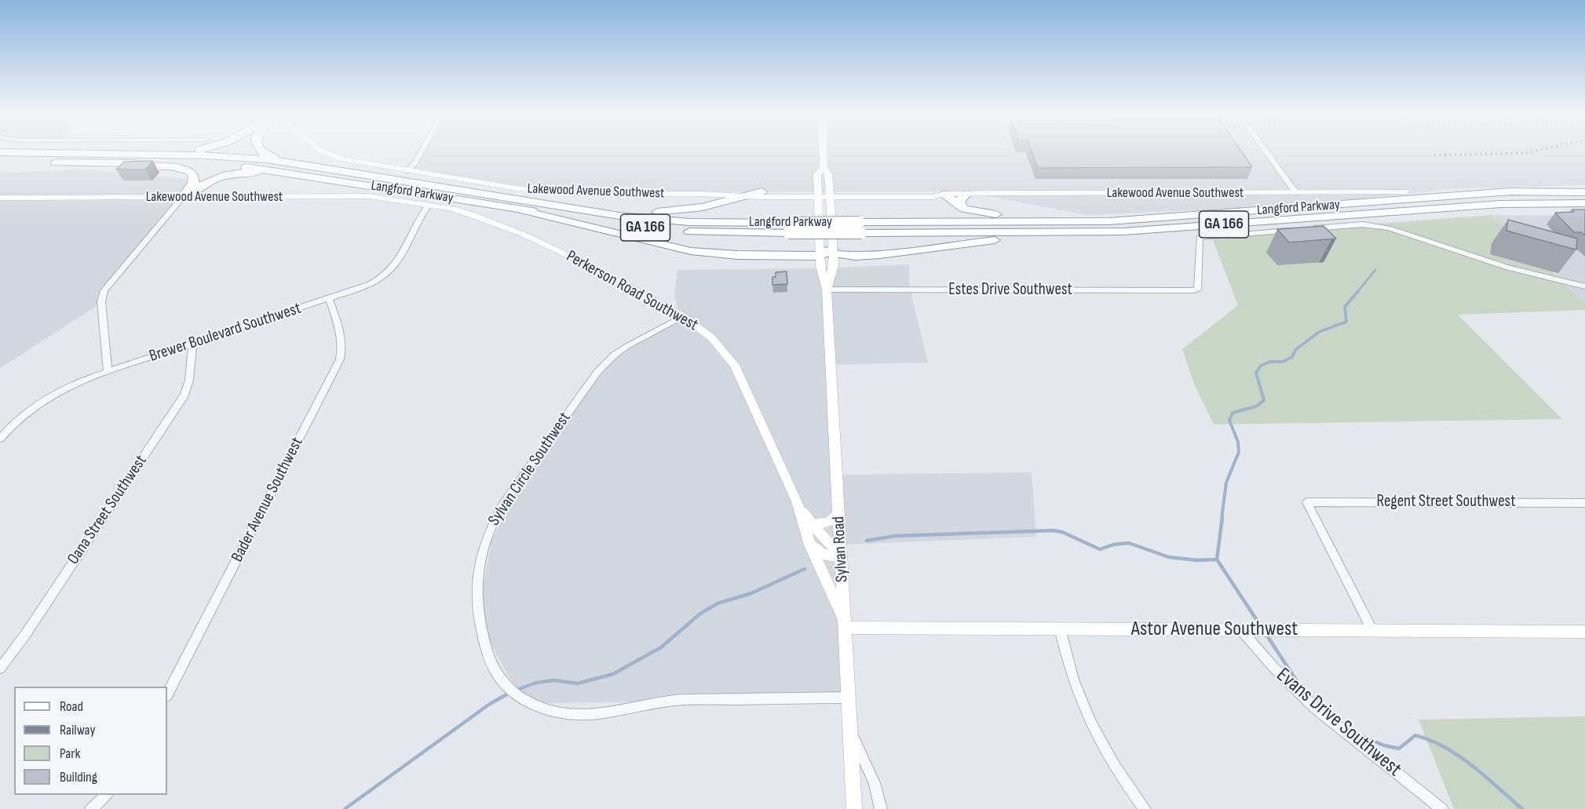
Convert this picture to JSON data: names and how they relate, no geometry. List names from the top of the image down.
{
  "streets": {
    "highway": ["Langford Parkway", "GA 166"],
    "street": [
      "Lakewood Avenue Southwest",
      "Estes Drive Southwest",
      "Perkerson Road Southwest",
      "Brewer Boulevard Southwest",
      "Sylvan Circle Southwest",
      "Bader Avenue Southwest",
      "Regent Street Southwest",
      "Oana Street Southwest",
      "Sylvan Road",
      "Astor Avenue Southwest",
      "Evans Drive Southwest"
    ]
  },
  "crossings": [
    ["Lakewood Avenue Southwest", "Perkerson Road Southwest"],
    ["Lakewood Avenue Southwest", "Brewer Boulevard Southwest"],
    ["Lakewood Avenue Southwest", "Sylvan Road"],
    ["Estes Drive Southwest", "Sylvan Road"],
    ["Perkerson Road Southwest", "Brewer Boulevard Southwest"],
    ["Perkerson Road Southwest", "Sylvan Circle Southwest"],
    ["Perkerson Road Southwest", "Sylvan Road"],
    ["Perkerson Road Southwest", "Astor Avenue Southwest"],
    ["Brewer Boulevard Southwest", "Bader Avenue Southwest"],
    ["Brewer Boulevard Southwest", "Oana Street Southwest"],
    ["Sylvan Circle Southwest", "Sylvan Road"],
    ["Regent Street Southwest", "Astor Avenue Southwest"],
    ["Sylvan Road", "Astor Avenue Southwest"],
    ["Astor Avenue Southwest", "Evans Drive Southwest"]
  ],
  "legend": [
    "Road",
    "Railway",
    "Park",
    "Building"
  ]
}
